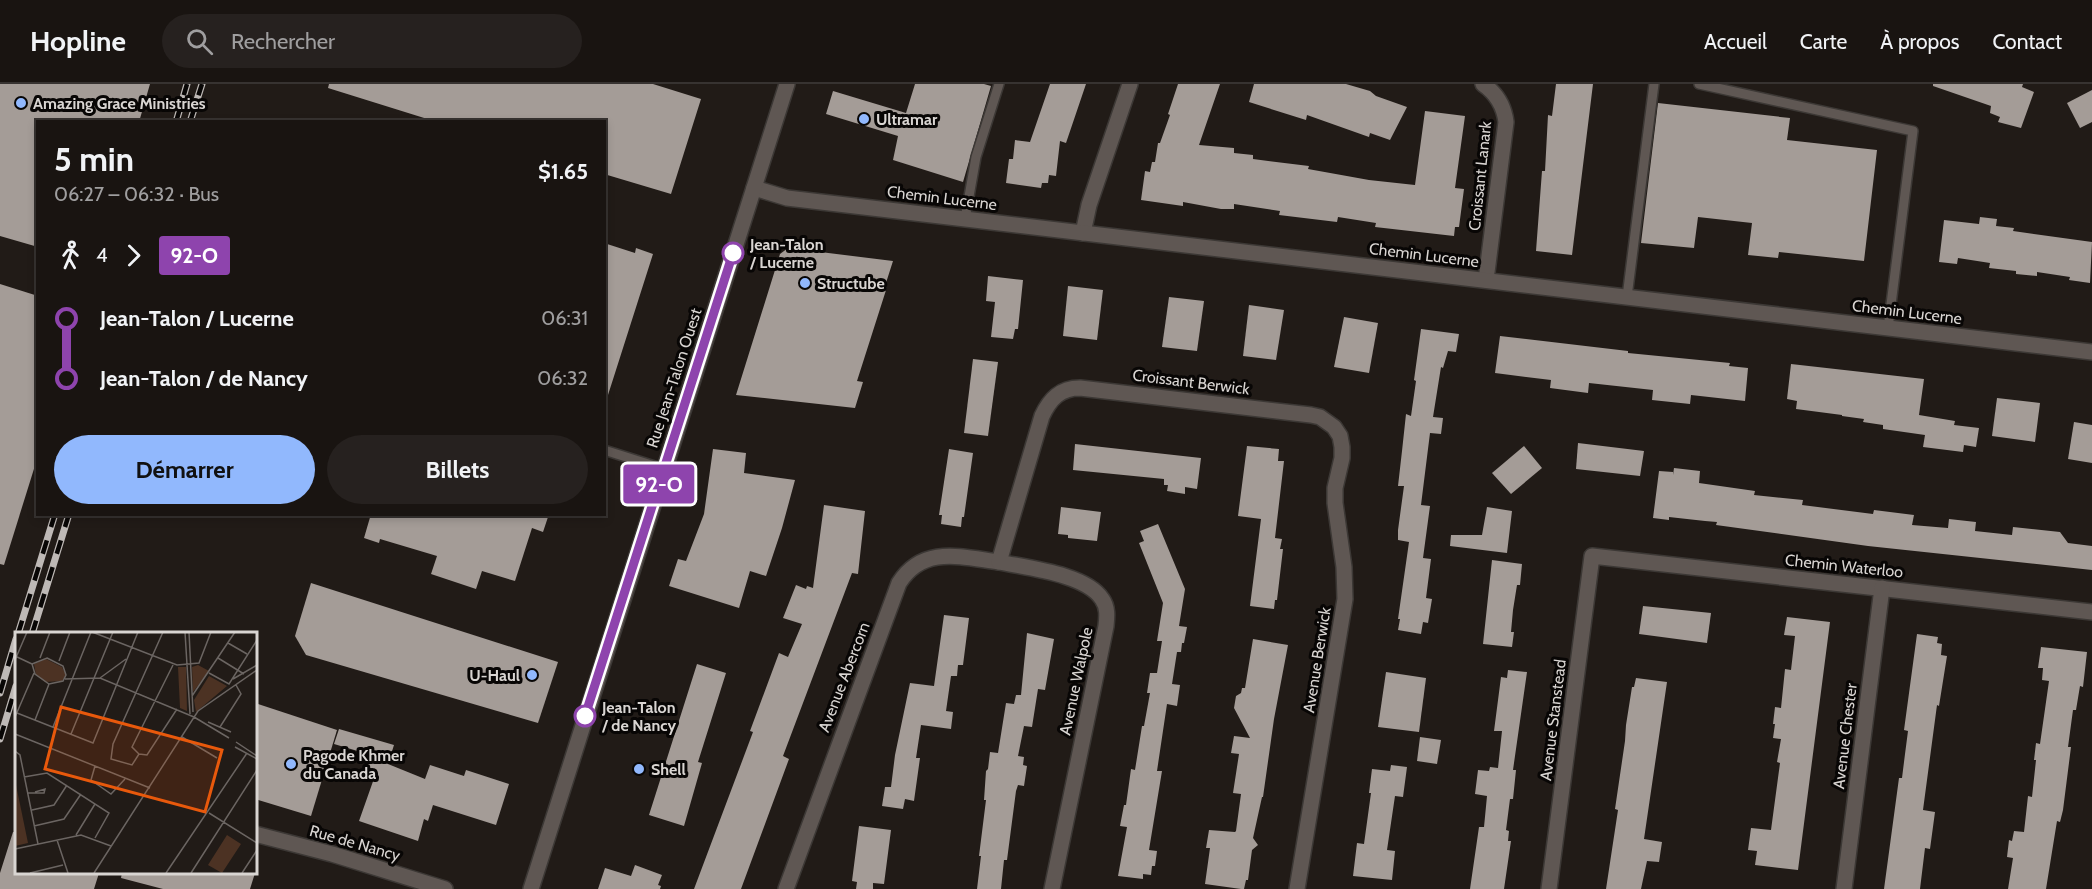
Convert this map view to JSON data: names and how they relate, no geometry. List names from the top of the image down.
{
  "streets": {
    "street": [
      "Croissant Lanark",
      "Chemin Lucerne",
      "Rue Jean-Talon Ouest",
      "Croissant Berwick",
      "Chemin Waterloo",
      "Avenue Berwick",
      "Avenue Abercorn",
      "Avenue Walpole",
      "Avenue Stanstead",
      "Avenue Chester",
      "Rue de Nancy"
    ]
  },
  "crossings": [
    ["Croissant Lanark", "Chemin Lucerne"],
    ["Chemin Lucerne", "Rue Jean-Talon Ouest"],
    ["Croissant Berwick", "Avenue Berwick"],
    ["Croissant Berwick", "Avenue Abercorn"],
    ["Croissant Berwick", "Avenue Walpole"],
    ["Chemin Waterloo", "Avenue Stanstead"],
    ["Chemin Waterloo", "Avenue Chester"],
    ["Avenue Abercorn", "Avenue Walpole"]
  ],
  "places": [
    "Amazing Grace Ministries",
    "Ultramar",
    "Jean-Talon / Lucerne",
    "Structube",
    "U-Haul",
    "Jean-Talon / de Nancy",
    "Pagode Khmer du Canada",
    "Shell"
  ],
  "lines": ["bus line 92-O"],
  "page": {
    "header": "Hopline",
    "search": "Rechercher",
    "nav": [
      "Accueil",
      "Carte",
      "À propos",
      "Contact"
    ],
    "on_map": "92-O",
    "heading": ["5 min", "06:27 – 06:32 · Bus", "$1.65"],
    "legs": ["4", "92-O"],
    "list": [
      {
        "name": "Jean-Talon / Lucerne",
        "value": "06:31"
      },
      {
        "name": "Jean-Talon / de Nancy",
        "value": "06:32"
      }
    ],
    "buttons": ["Démarrer", "Billets"]
  }
}
